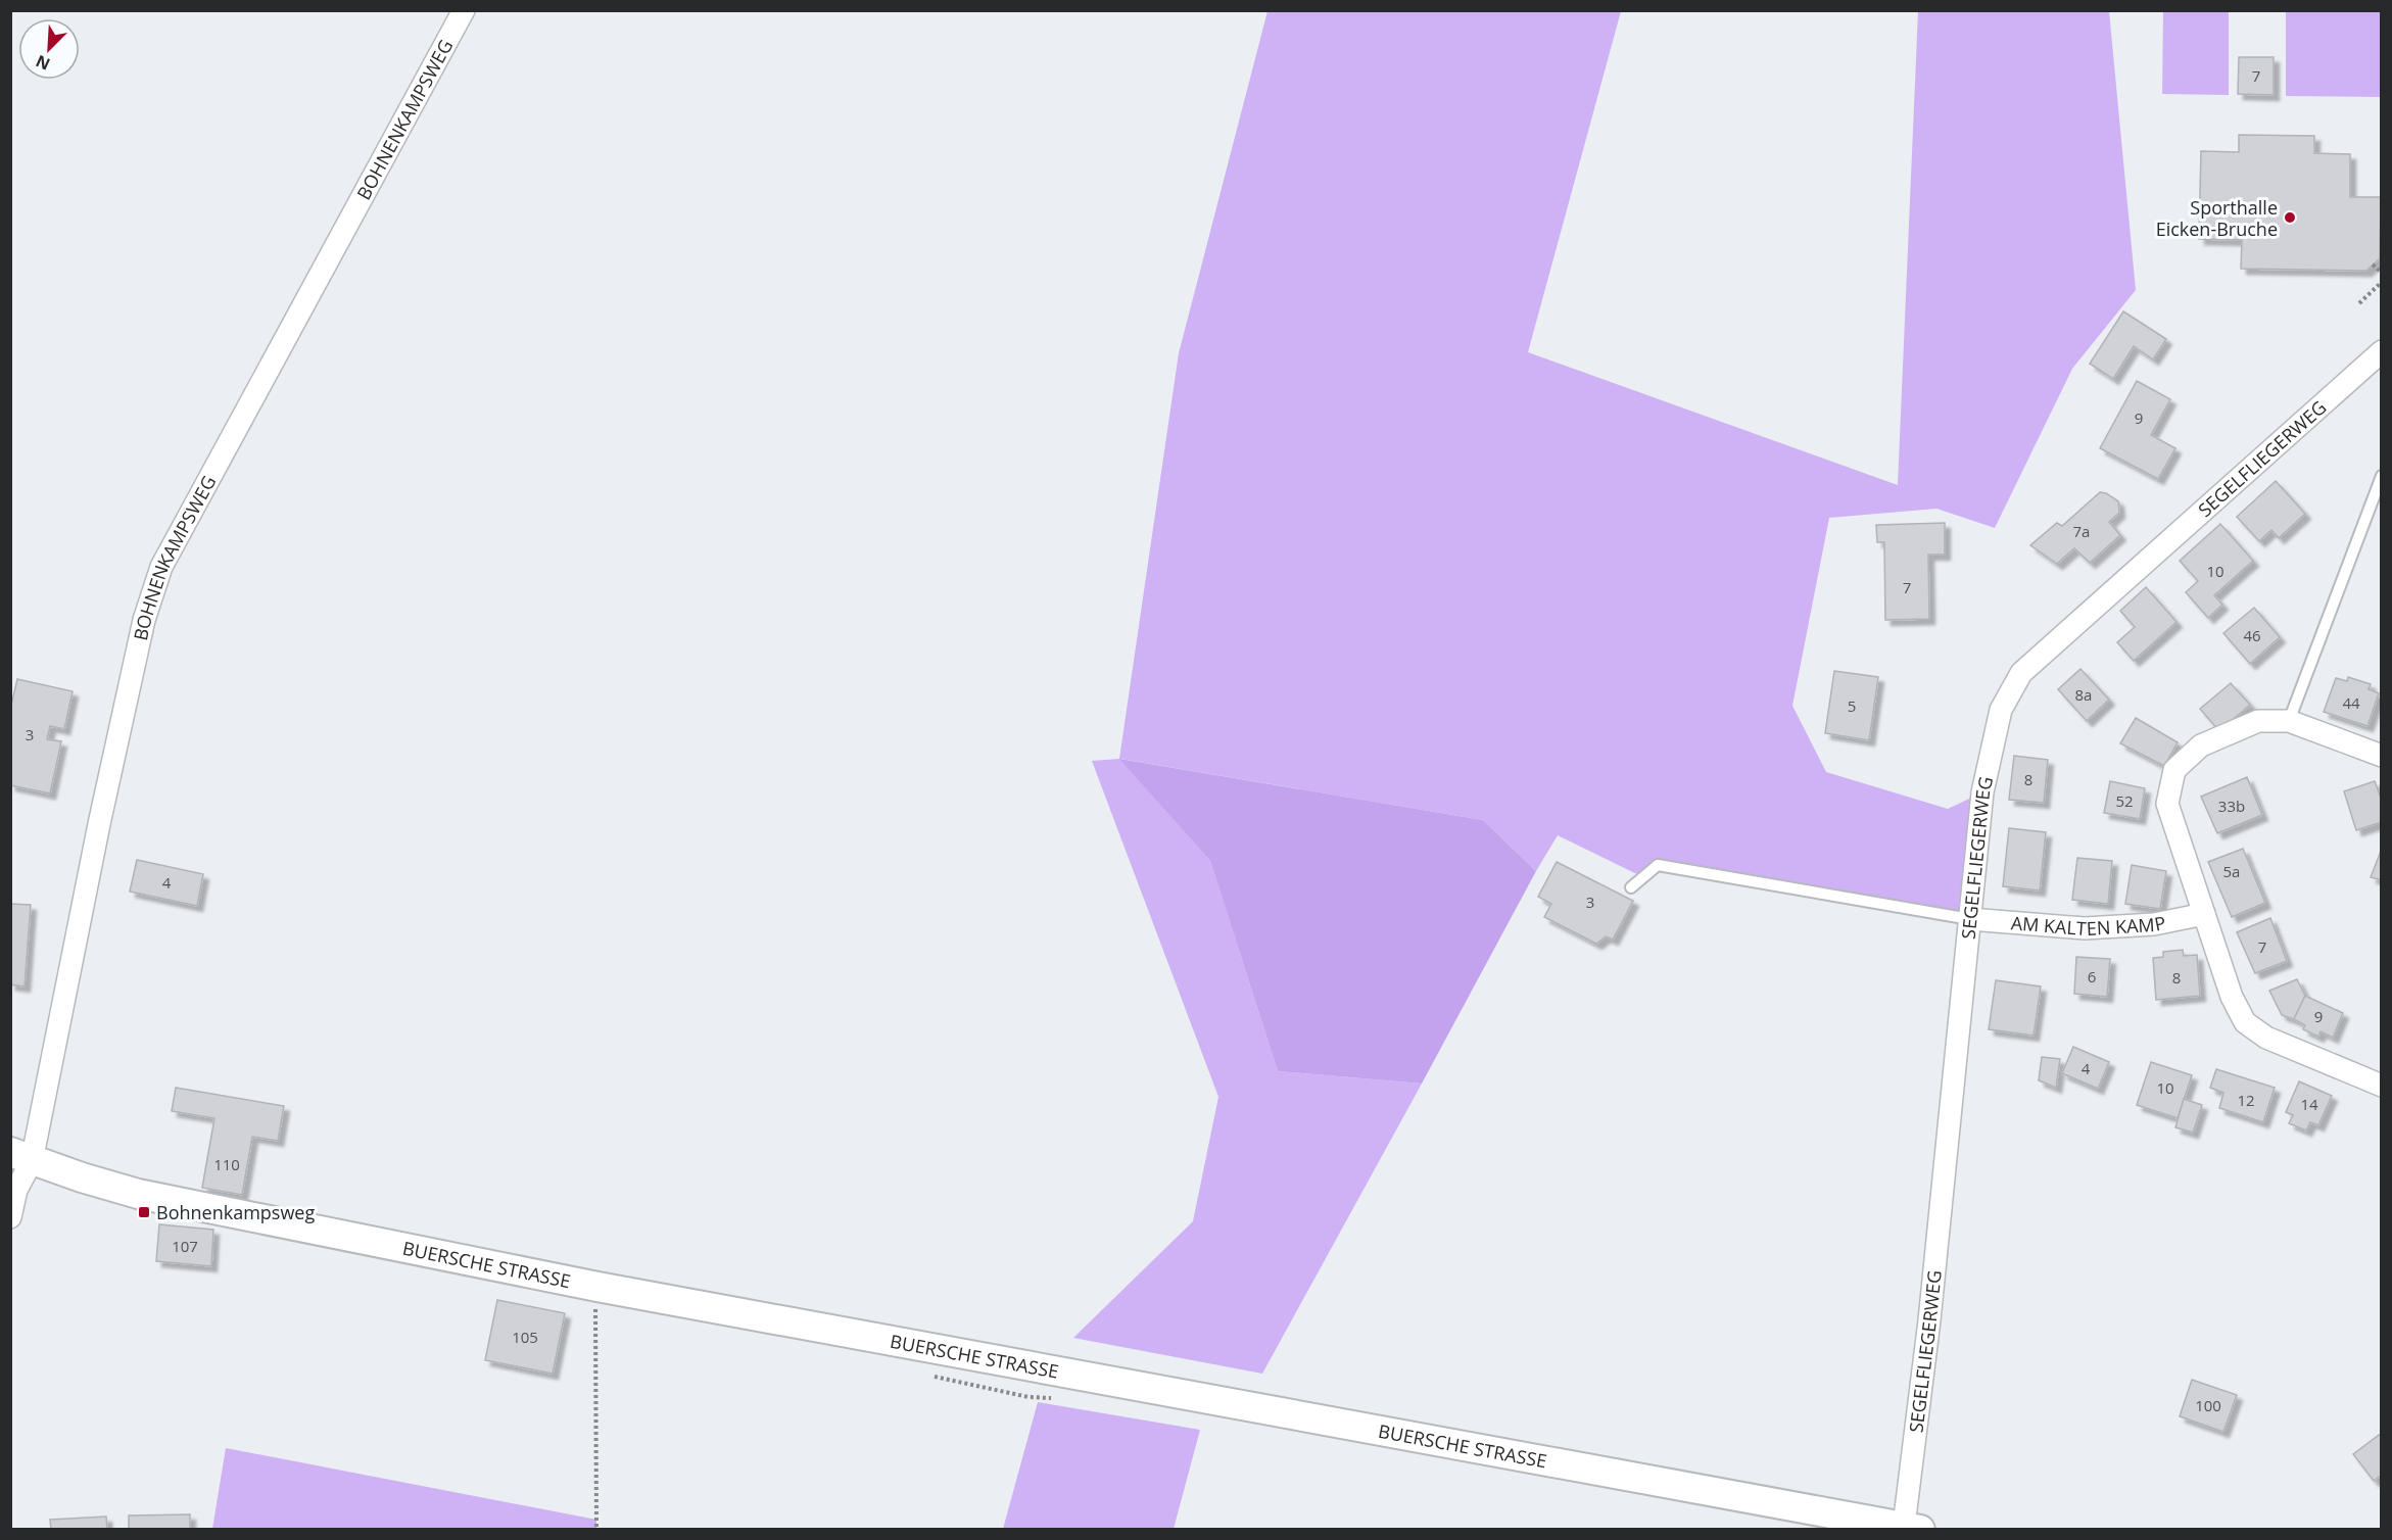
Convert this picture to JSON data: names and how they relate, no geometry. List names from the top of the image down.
{
  "streets": {
    "main road": ["BUERSCHE STRASSE"],
    "street": ["BOHNENKAMPSWEG", "SEGELFLIEGERWEG", "AM KALTEN KAMP"]
  },
  "crossings": [
    ["BOHNENKAMPSWEG", "BUERSCHE STRASSE"],
    ["SEGELFLIEGERWEG", "AM KALTEN KAMP"],
    ["SEGELFLIEGERWEG", "BUERSCHE STRASSE"]
  ],
  "places": {
    "other": ["Sporthalle Eicken-Bruche"],
    "transit": ["Bohnenkampsweg"]
  },
  "house_numbers": [
    "7",
    "9",
    "7a",
    "10",
    "7",
    "46",
    "8a",
    "44",
    "5",
    "3",
    "8",
    "52",
    "33b",
    "5a",
    "4",
    "3",
    "7",
    "6",
    "8",
    "9",
    "4",
    "10",
    "12",
    "14",
    "110",
    "107",
    "105",
    "100"
  ],
  "north": "bottom left"
}
